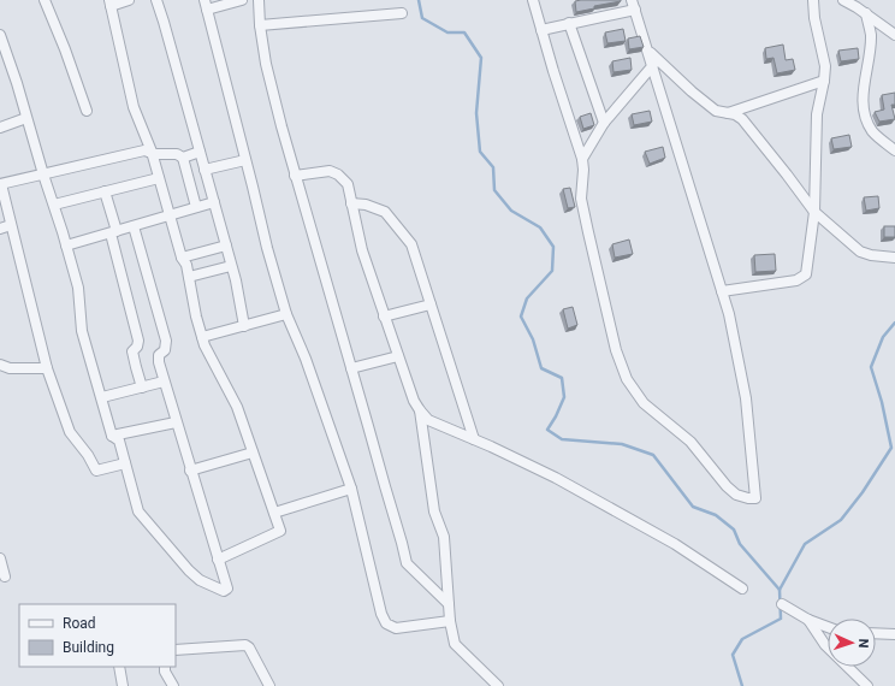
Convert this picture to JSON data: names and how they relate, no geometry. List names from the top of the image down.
{
  "legend": ["Road", "Building"],
  "north": "right"
}
